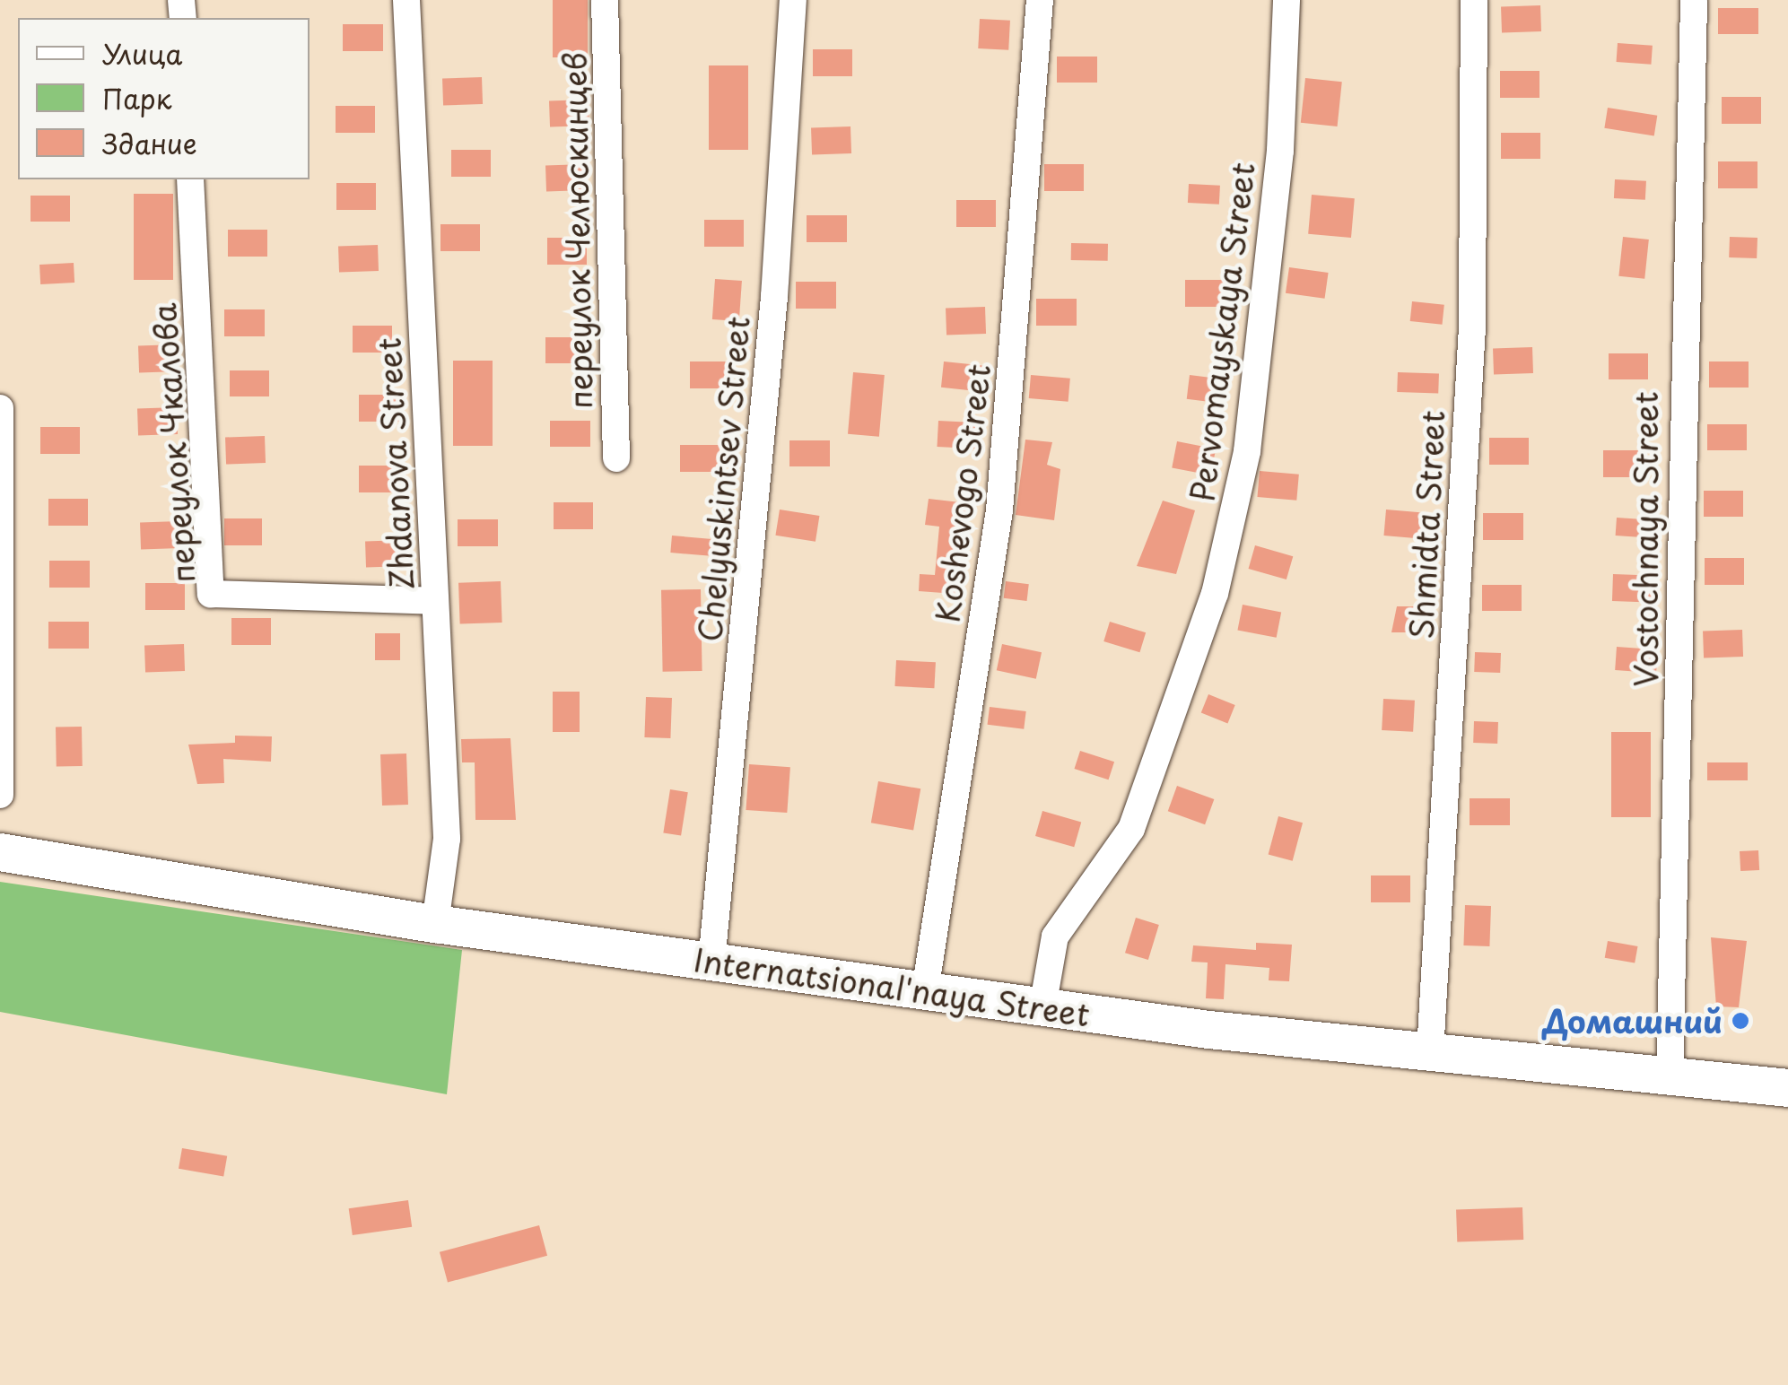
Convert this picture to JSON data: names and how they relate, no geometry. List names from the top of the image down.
{
  "streets": {
    "street": [
      "переулок Челюскинцев",
      "Pervomayskaya Street",
      "переулок Чкалова",
      "Zhdanova Street",
      "Chelyuskintsev Street",
      "Koshevogo Street",
      "Shmidta Street",
      "Vostochnaya Street",
      "Internatsional'naya Street"
    ]
  },
  "crossings": [
    ["Pervomayskaya Street", "Internatsional'naya Street"],
    ["переулок Чкалова", "Zhdanova Street"],
    ["Zhdanova Street", "Internatsional'naya Street"],
    ["Chelyuskintsev Street", "Internatsional'naya Street"],
    ["Koshevogo Street", "Internatsional'naya Street"],
    ["Shmidta Street", "Internatsional'naya Street"],
    ["Vostochnaya Street", "Internatsional'naya Street"]
  ],
  "places": ["Домашний"],
  "legend": ["Улица", "Парк", "Здание"]
}
